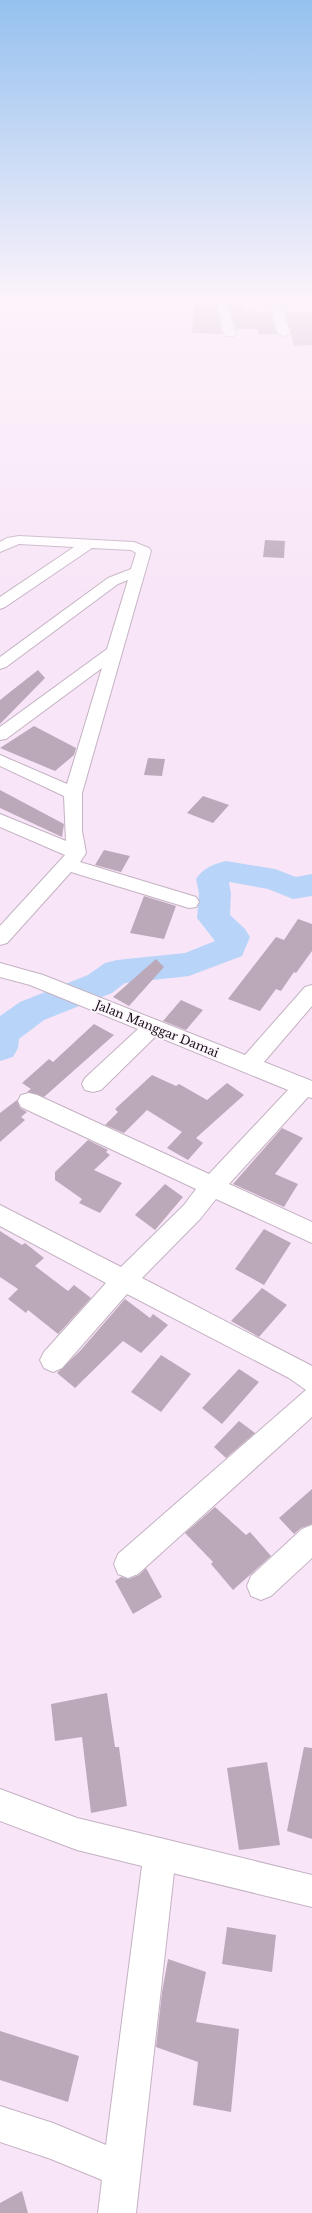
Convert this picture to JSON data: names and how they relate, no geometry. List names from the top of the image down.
{
  "streets": {
    "street": ["Jalan Manggar Damai"]
  }
}
